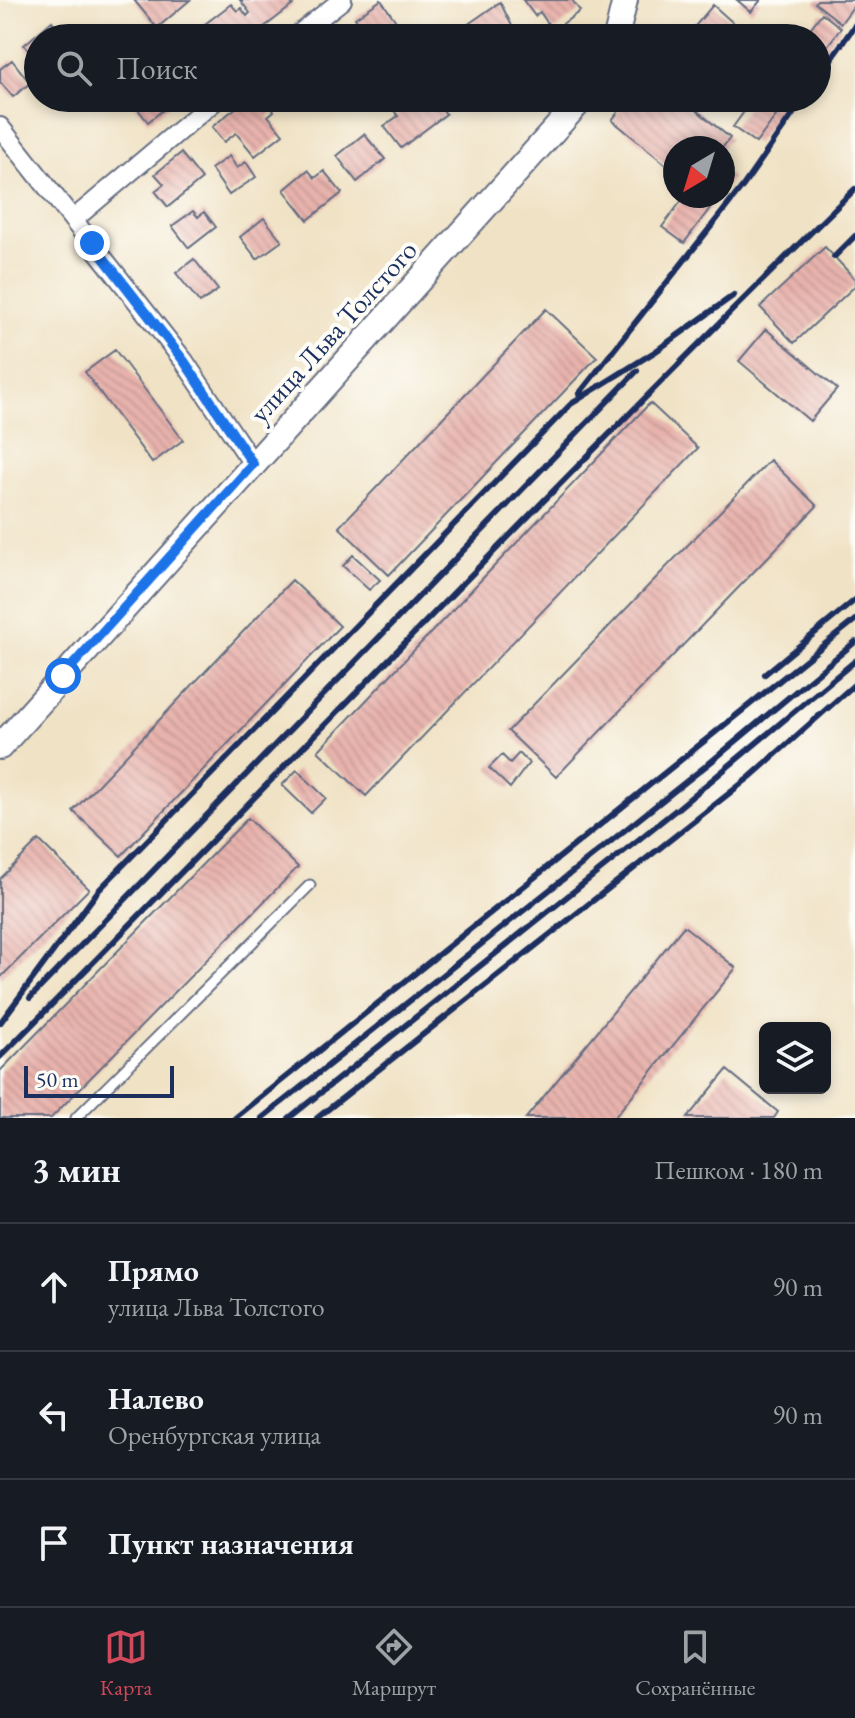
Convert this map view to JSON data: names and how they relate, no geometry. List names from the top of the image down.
{
  "streets": {
    "street": ["улица Льва Толстого"]
  },
  "scale_bar": "50 m",
  "north": "bottom left",
  "page": {
    "search": "Поиск",
    "scale": "50 m",
    "heading": ["3 мин", "Пешком · 180 m"],
    "list": [
      ["Прямо", "улица Льва Толстого", "90 m"],
      ["Налево", "Оренбургская улица", "90 m"],
      "Пункт назначения"
    ],
    "nav": ["Карта", "Маршрут", "Сохранённые"]
  }
}
